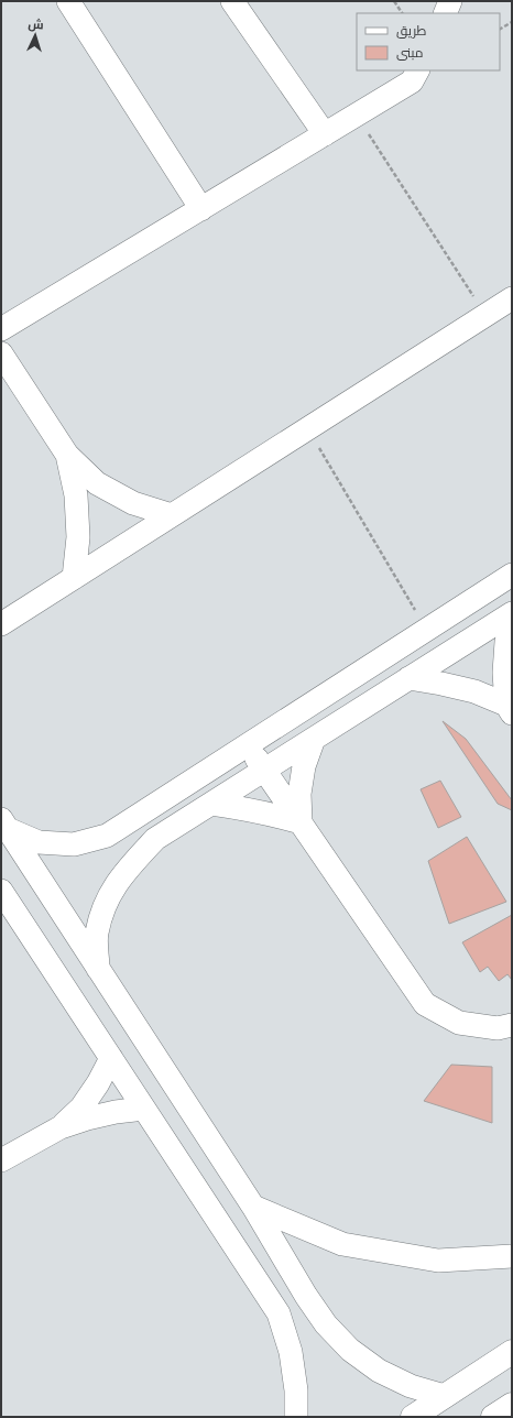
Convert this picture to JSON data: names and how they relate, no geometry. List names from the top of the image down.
{
  "legend": ["طريق", "مبنى"],
  "north": "top"
}
